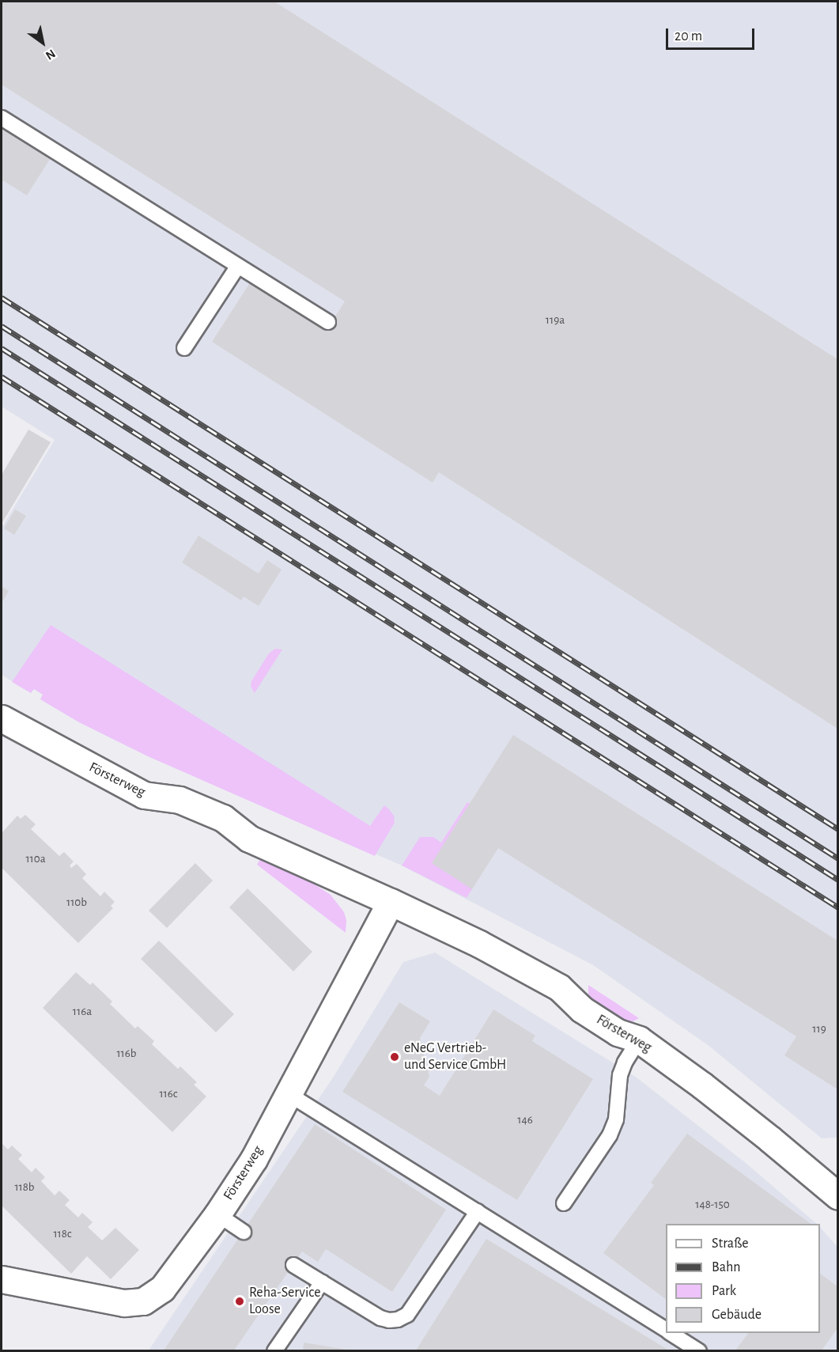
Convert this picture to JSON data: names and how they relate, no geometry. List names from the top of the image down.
{
  "streets": {
    "street": ["Försterweg"]
  },
  "places": ["eNeG Vertrieb- und Service GmbH", "Reha-Service Loose"],
  "house_numbers": [
    "119a",
    "110a",
    "110b",
    "116a",
    "119",
    "116b",
    "116c",
    "146",
    "118b",
    "148-150",
    "118c"
  ],
  "legend": [
    "Straße",
    "Bahn",
    "Park",
    "Gebäude"
  ],
  "scale_bar": "20 m",
  "north": "bottom right"
}
